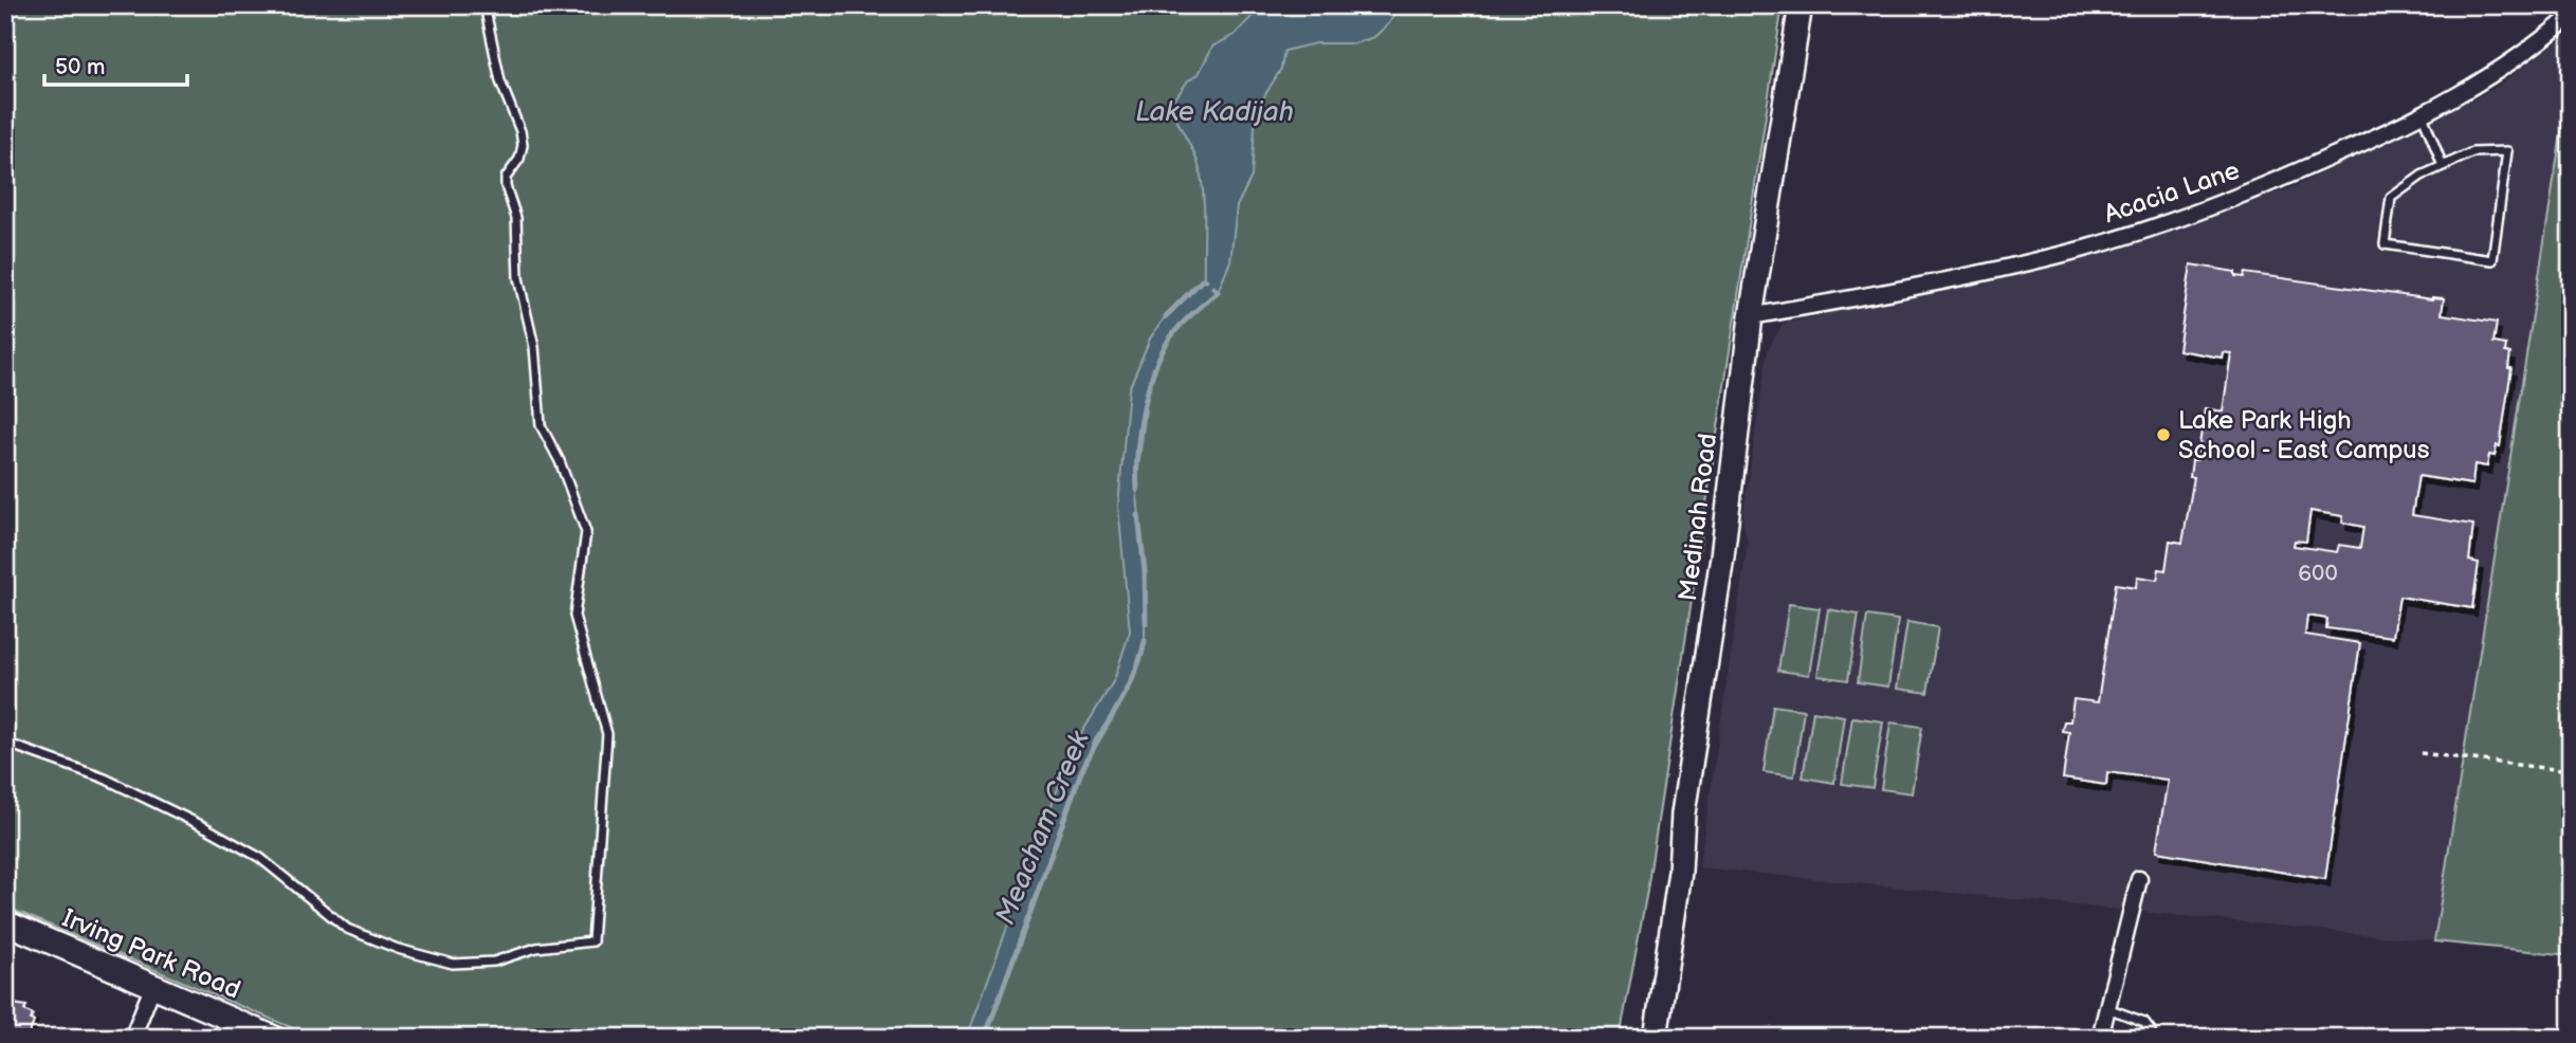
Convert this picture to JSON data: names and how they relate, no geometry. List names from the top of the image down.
{
  "streets": {
    "main road": ["Medinah Road", "Irving Park Road"],
    "street": ["Acacia Lane"]
  },
  "crossings": [
    ["Acacia Lane", "Medinah Road"]
  ],
  "water": ["Lake Kadijah", "Meacham Creek"],
  "places": ["Lake Park High School - East Campus"],
  "house_numbers": ["600"],
  "scale_bar": "50 m"
}
